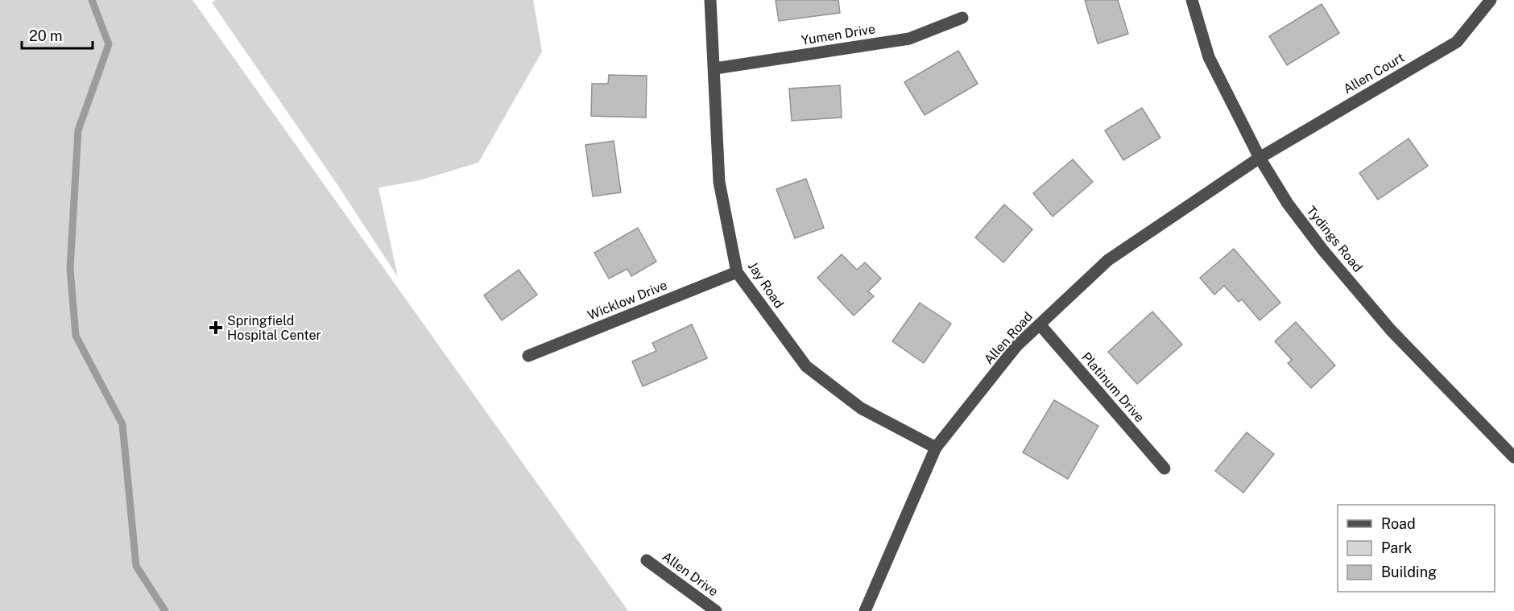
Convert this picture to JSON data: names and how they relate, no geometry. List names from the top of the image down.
{
  "streets": {
    "street": [
      "Yumen Drive",
      "Allen Court",
      "Tydings Road",
      "Jay Road",
      "Wicklow Drive",
      "Allen Road",
      "Platinum Drive",
      "Allen Drive"
    ]
  },
  "crossings": [
    ["Yumen Drive", "Jay Road"],
    ["Allen Court", "Tydings Road"],
    ["Allen Court", "Allen Road"],
    ["Tydings Road", "Allen Road"],
    ["Jay Road", "Wicklow Drive"],
    ["Jay Road", "Allen Road"],
    ["Allen Road", "Platinum Drive"]
  ],
  "places": {
    "health": ["Springfield Hospital Center"]
  },
  "legend": ["Road", "Park", "Building"],
  "scale_bar": "20 m"
}
